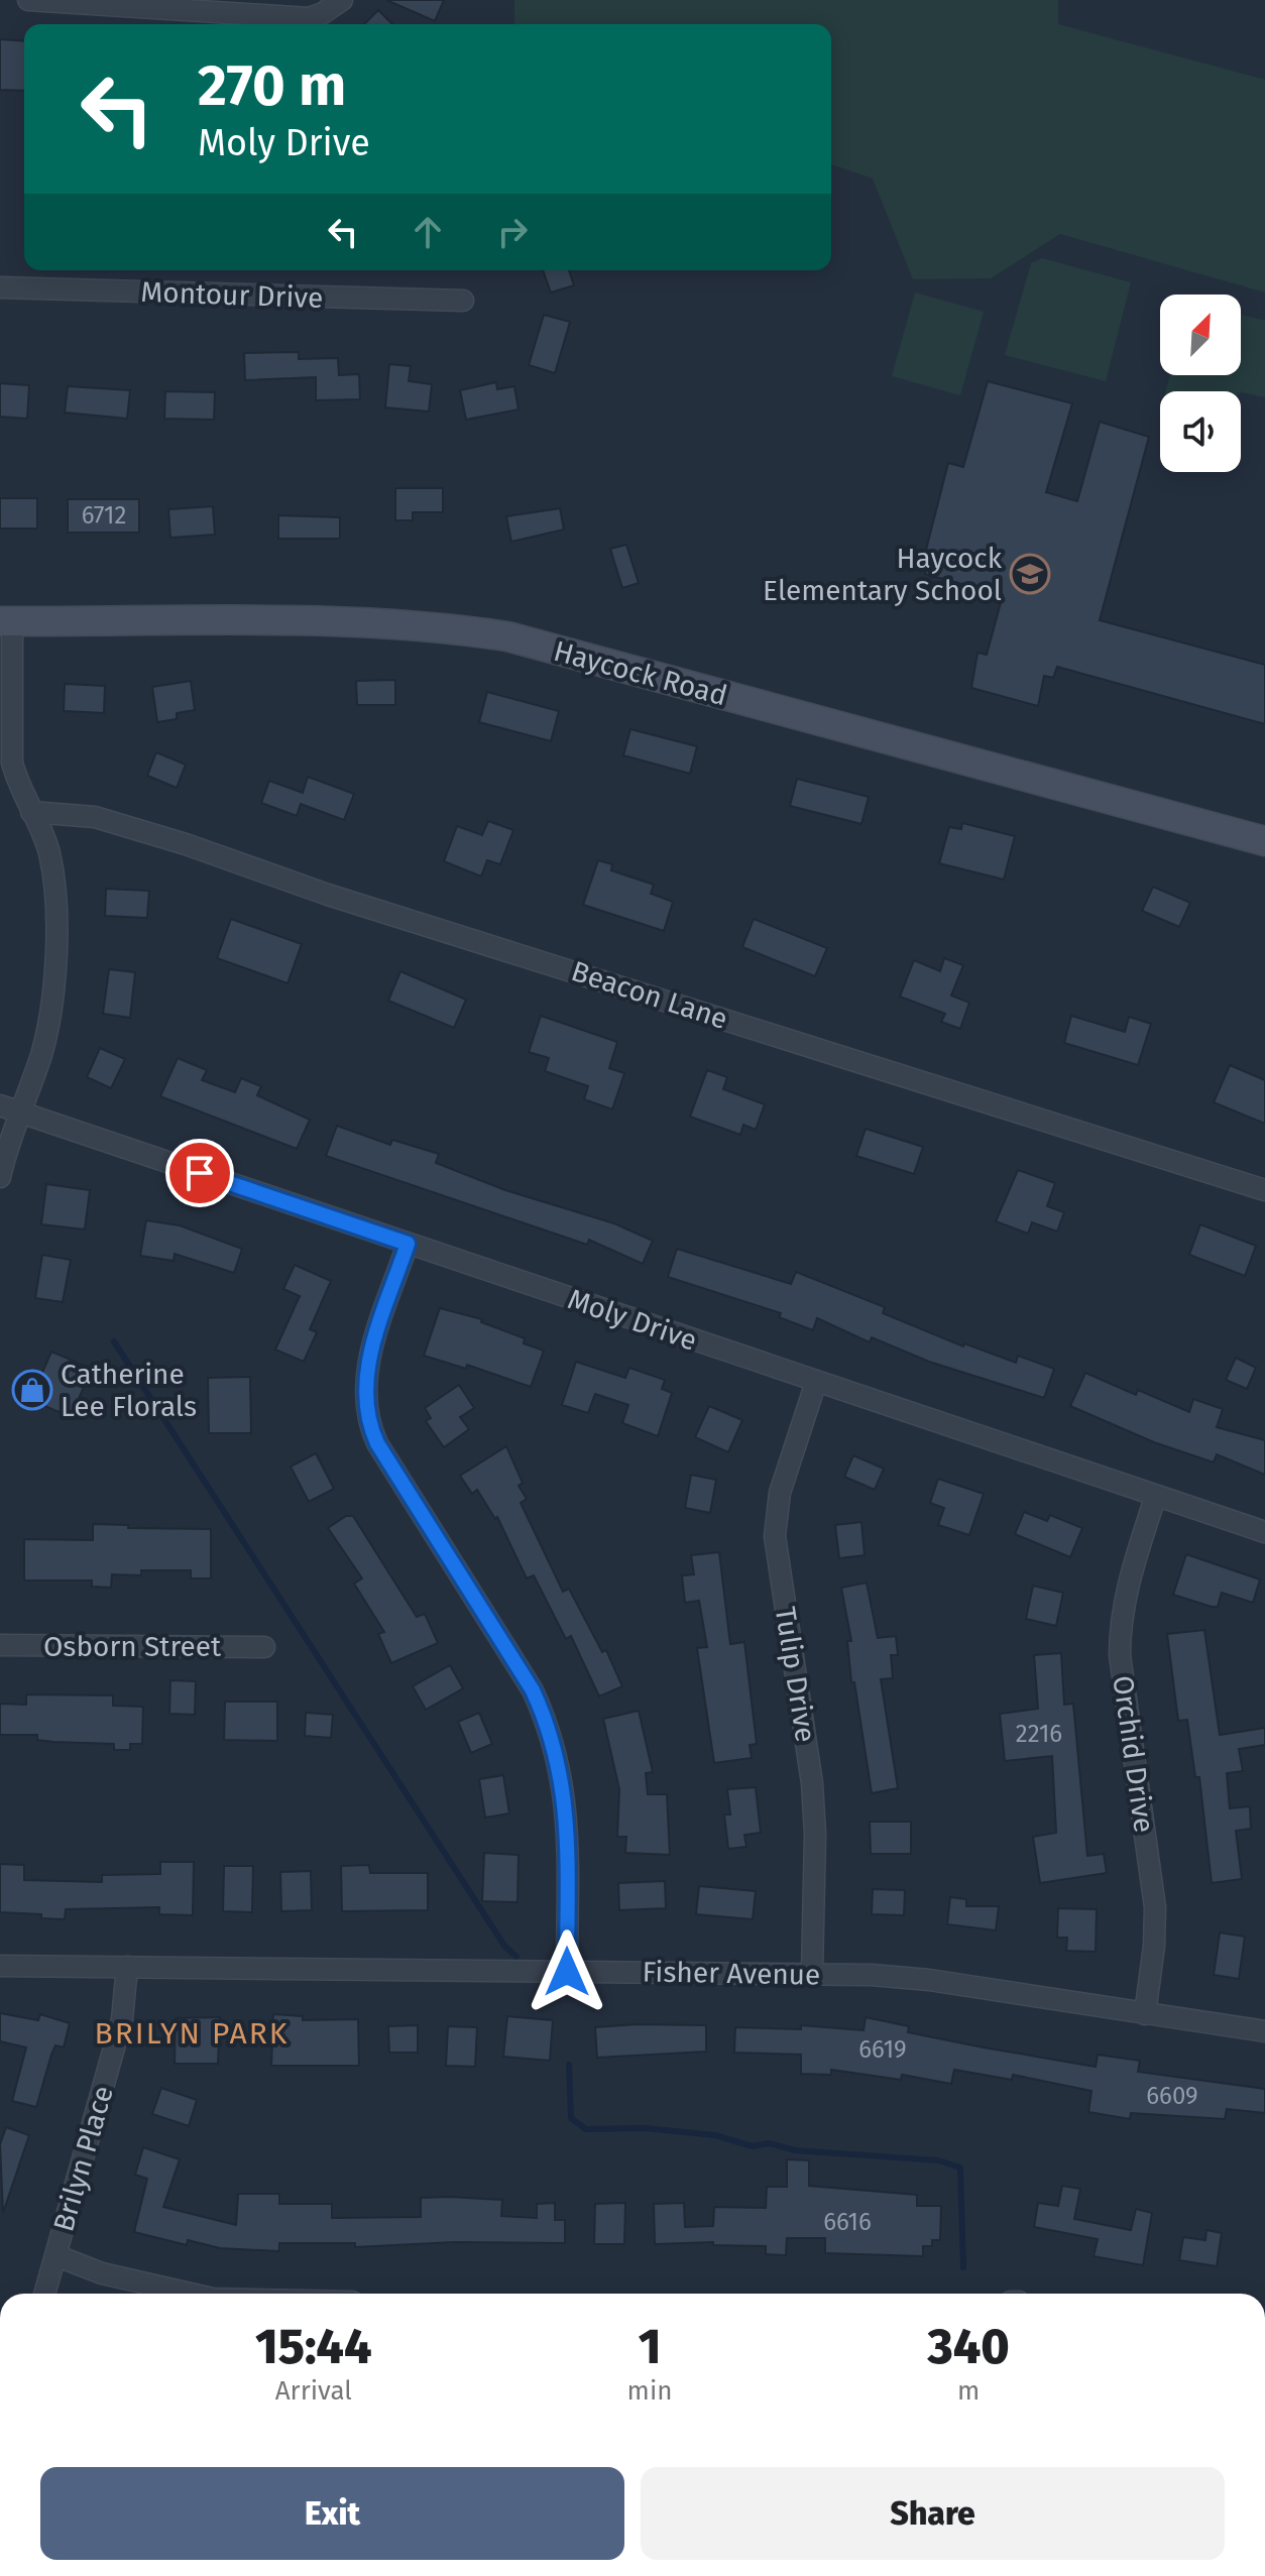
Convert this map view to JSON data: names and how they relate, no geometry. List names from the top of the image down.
{
  "streets": {
    "main road": ["Haycock Road"],
    "street": [
      "Montour Drive",
      "Beacon Lane",
      "Moly Drive",
      "Osborn Street",
      "Tulip Drive",
      "Orchid Drive",
      "Fisher Avenue",
      "Brilyn Place"
    ]
  },
  "crossings": [
    ["Moly Drive", "Tulip Drive"],
    ["Moly Drive", "Orchid Drive"],
    ["Tulip Drive", "Fisher Avenue"],
    ["Orchid Drive", "Fisher Avenue"],
    ["Fisher Avenue", "Brilyn Place"]
  ],
  "districts": ["BRILYN PARK"],
  "places": {
    "school or university": ["Haycock Elementary School"],
    "shop": ["Catherine Lee Florals"]
  },
  "house_numbers": [
    "6712",
    "2216",
    "6619",
    "6609",
    "6616"
  ],
  "north": "top right",
  "page": {
    "turn": ["270 m", "Moly Drive"],
    "eta": [
      "15:44",
      "Arrival",
      "1",
      "min",
      "340",
      "m"
    ],
    "buttons": ["Exit", "Share"]
  }
}
